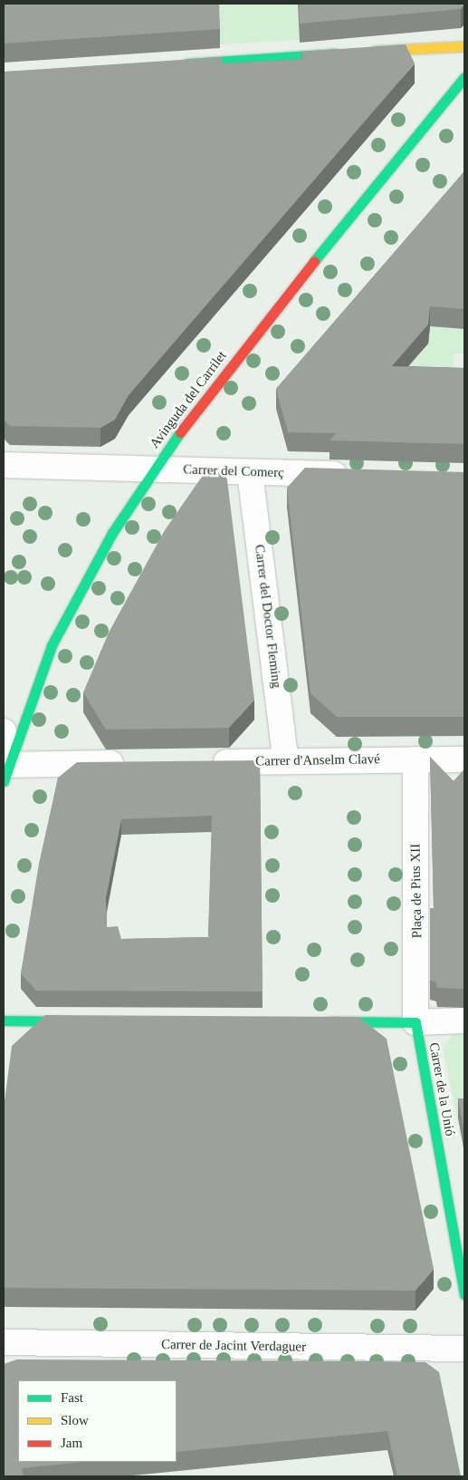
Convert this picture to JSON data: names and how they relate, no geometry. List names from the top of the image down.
{
  "streets": {
    "street": [
      "Avinguda del Carrilet",
      "Carrer del Comerç",
      "Carrer del Doctor Fleming",
      "Carrer d'Anselm Clavé",
      "Plaça de Pius XII",
      "Carrer de la Unió",
      "Carrer de Jacint Verdaguer"
    ]
  },
  "crossings": [
    ["Avinguda del Carrilet", "Carrer del Comerç"],
    ["Carrer del Comerç", "Carrer del Doctor Fleming"],
    ["Carrer del Doctor Fleming", "Carrer d'Anselm Clavé"],
    ["Carrer d'Anselm Clavé", "Plaça de Pius XII"],
    ["Plaça de Pius XII", "Carrer de la Unió"]
  ],
  "legend": ["Fast", "Slow", "Jam"]
}
